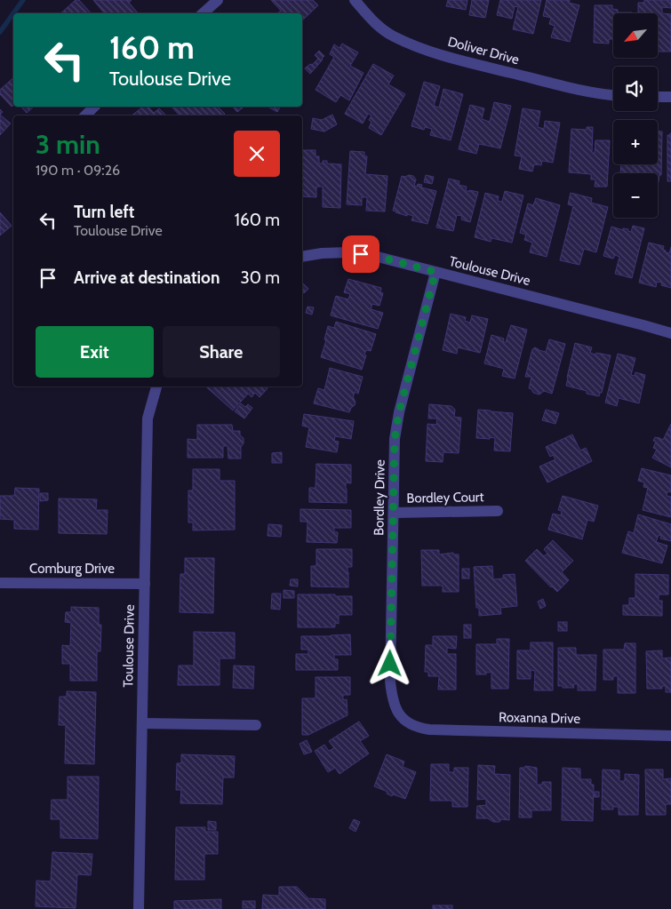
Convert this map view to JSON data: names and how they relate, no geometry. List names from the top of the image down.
{
  "streets": {
    "street": [
      "Doliver Drive",
      "Toulouse Drive",
      "Bordley Drive",
      "Bordley Court",
      "Comburg Drive",
      "Roxanna Drive"
    ]
  },
  "crossings": [
    ["Toulouse Drive", "Bordley Drive"],
    ["Toulouse Drive", "Comburg Drive"],
    ["Bordley Drive", "Bordley Court"],
    ["Bordley Drive", "Roxanna Drive"]
  ],
  "north": "bottom left",
  "page": {
    "map_buttons": ["+", "−"],
    "turn": ["160 m", "Toulouse Drive"],
    "heading": ["3 min", "190 m · 09:26"],
    "list": [
      {
        "name": "Turn left",
        "note": "Toulouse Drive",
        "value": "160 m"
      },
      {
        "name": "Arrive at destination",
        "value": "30 m"
      }
    ],
    "buttons": ["Exit", "Share"]
  }
}
